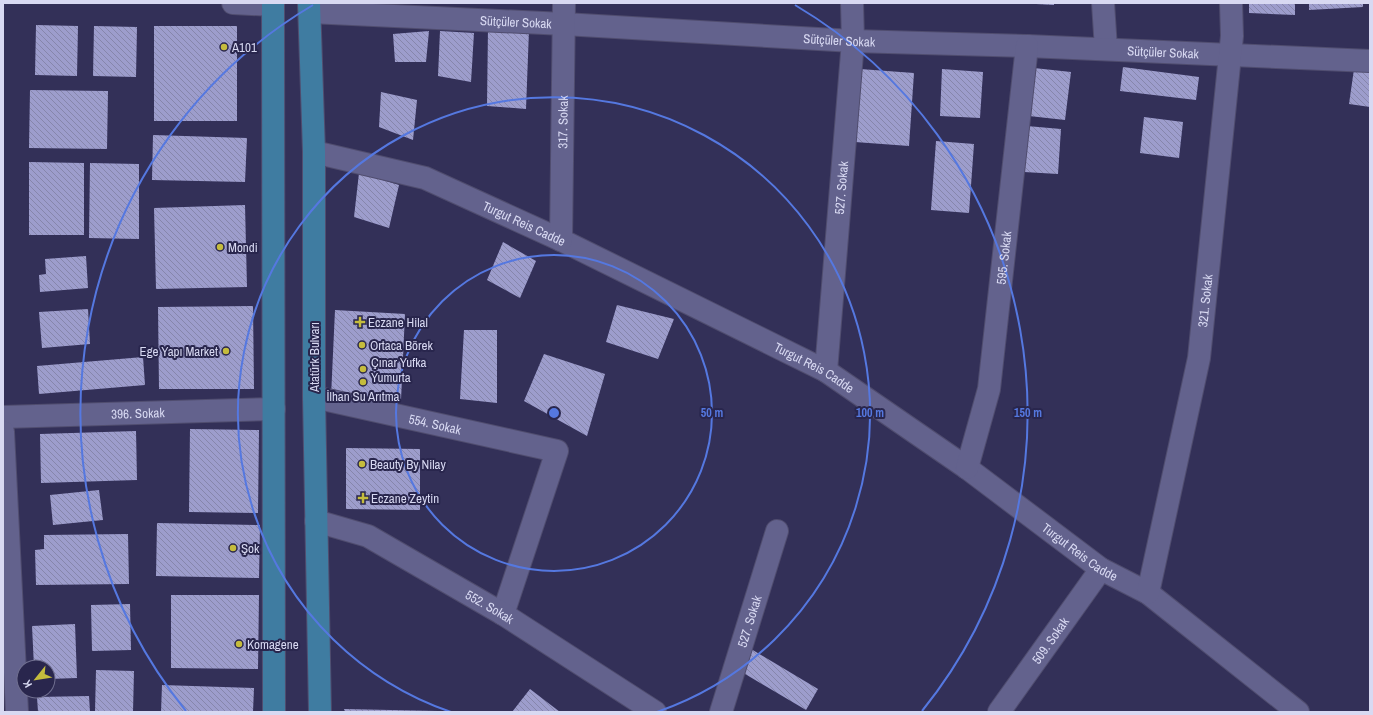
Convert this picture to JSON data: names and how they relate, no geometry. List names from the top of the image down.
{
  "streets": {
    "main road": ["Atatürk Bulvarı"],
    "street": [
      "Sütçüler Sokak",
      "317. Sokak",
      "527. Sokak",
      "Turgut Reis Cadde",
      "595. Sokak",
      "321. Sokak",
      "396. Sokak",
      "554. Sokak",
      "552. Sokak",
      "509. Sokak"
    ]
  },
  "crossings": [
    ["Sütçüler Sokak", "317. Sokak"],
    ["Sütçüler Sokak", "527. Sokak"],
    ["Sütçüler Sokak", "595. Sokak"],
    ["Sütçüler Sokak", "321. Sokak"],
    ["Sütçüler Sokak", "Atatürk Bulvarı"],
    ["317. Sokak", "Turgut Reis Cadde"],
    ["527. Sokak", "Turgut Reis Cadde"],
    ["Turgut Reis Cadde", "595. Sokak"],
    ["Turgut Reis Cadde", "321. Sokak"],
    ["Turgut Reis Cadde", "Atatürk Bulvarı"],
    ["Turgut Reis Cadde", "509. Sokak"],
    ["Atatürk Bulvarı", "554. Sokak"],
    ["Atatürk Bulvarı", "552. Sokak"],
    ["554. Sokak", "552. Sokak"]
  ],
  "places": {
    "other": [
      "A101",
      "Mondi",
      "Ortaca Börek",
      "Ege Yapı Market",
      "Çınar Yufka Yumurta",
      "İlhan Su Arıtma",
      "Beauty By Nilay",
      "Şok",
      "Komagene"
    ],
    "health": ["Eczane Hilal", "Eczane Zeytin"]
  },
  "north": "bottom left",
  "rings": ["50 m", "100 m", "150 m"]
}
